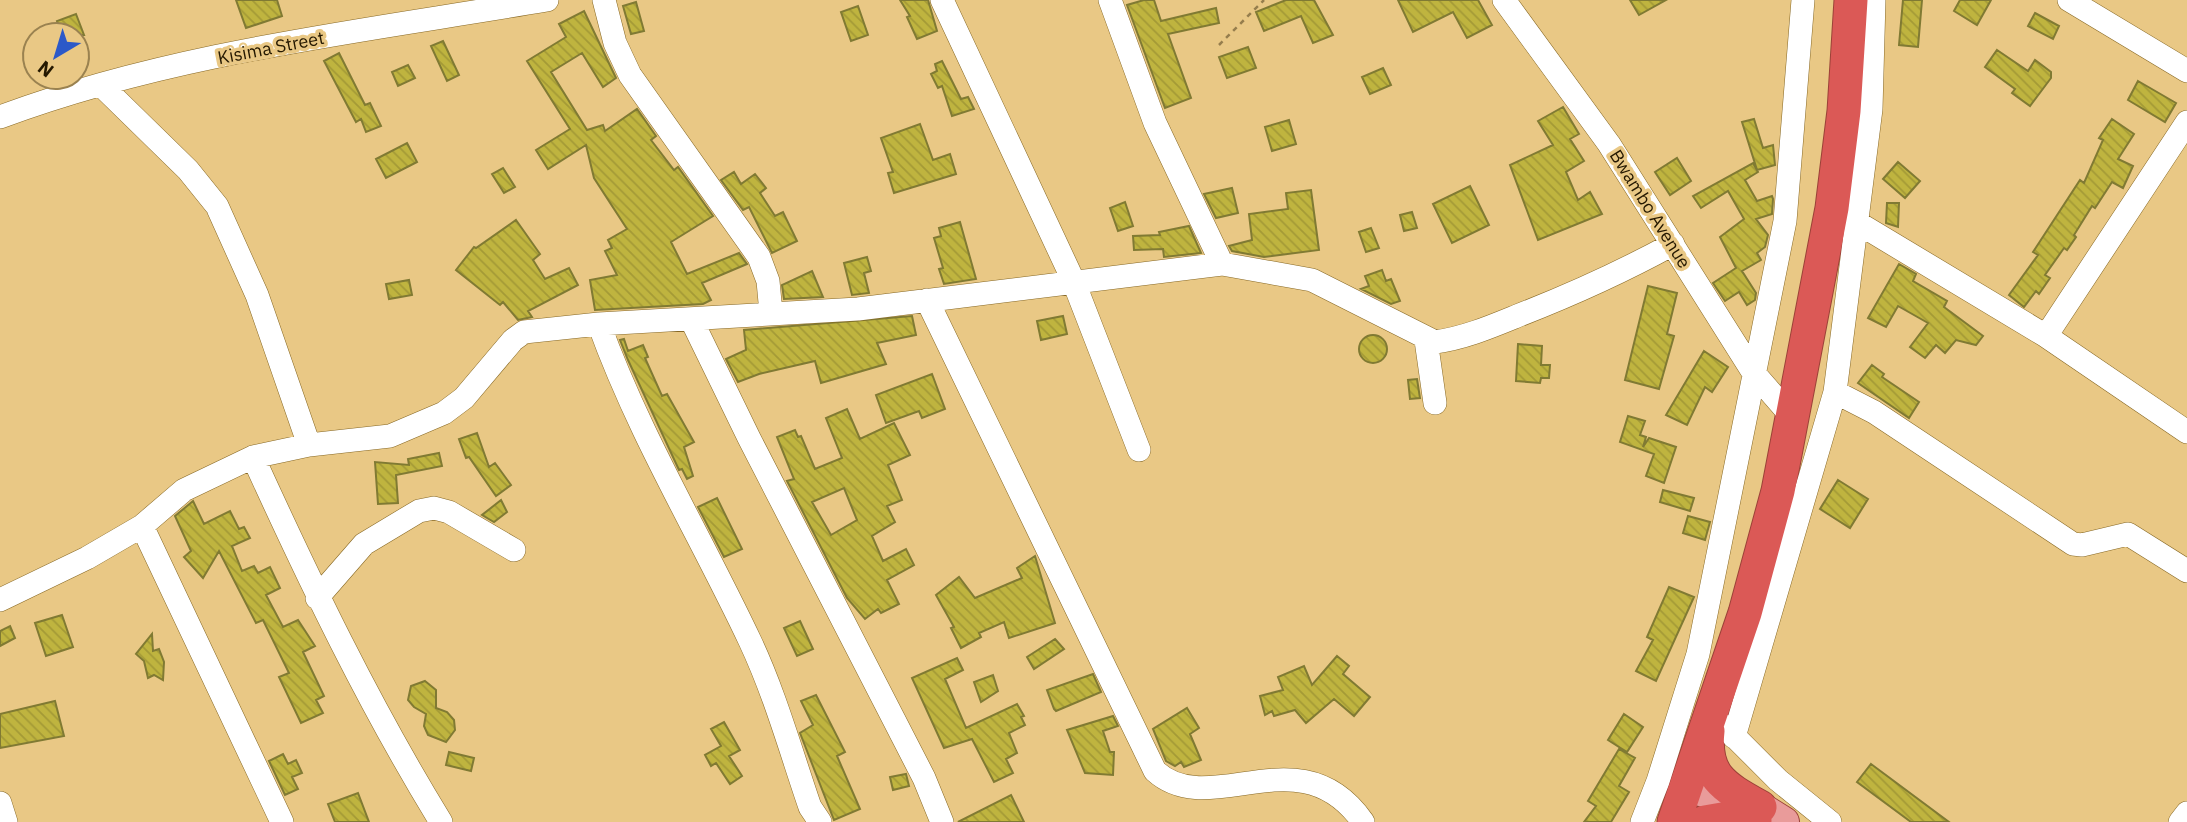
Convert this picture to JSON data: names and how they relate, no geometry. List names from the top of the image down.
{
  "streets": {
    "street": ["Kisima Street", "Bwambo Avenue"]
  },
  "north": "bottom left"
}
